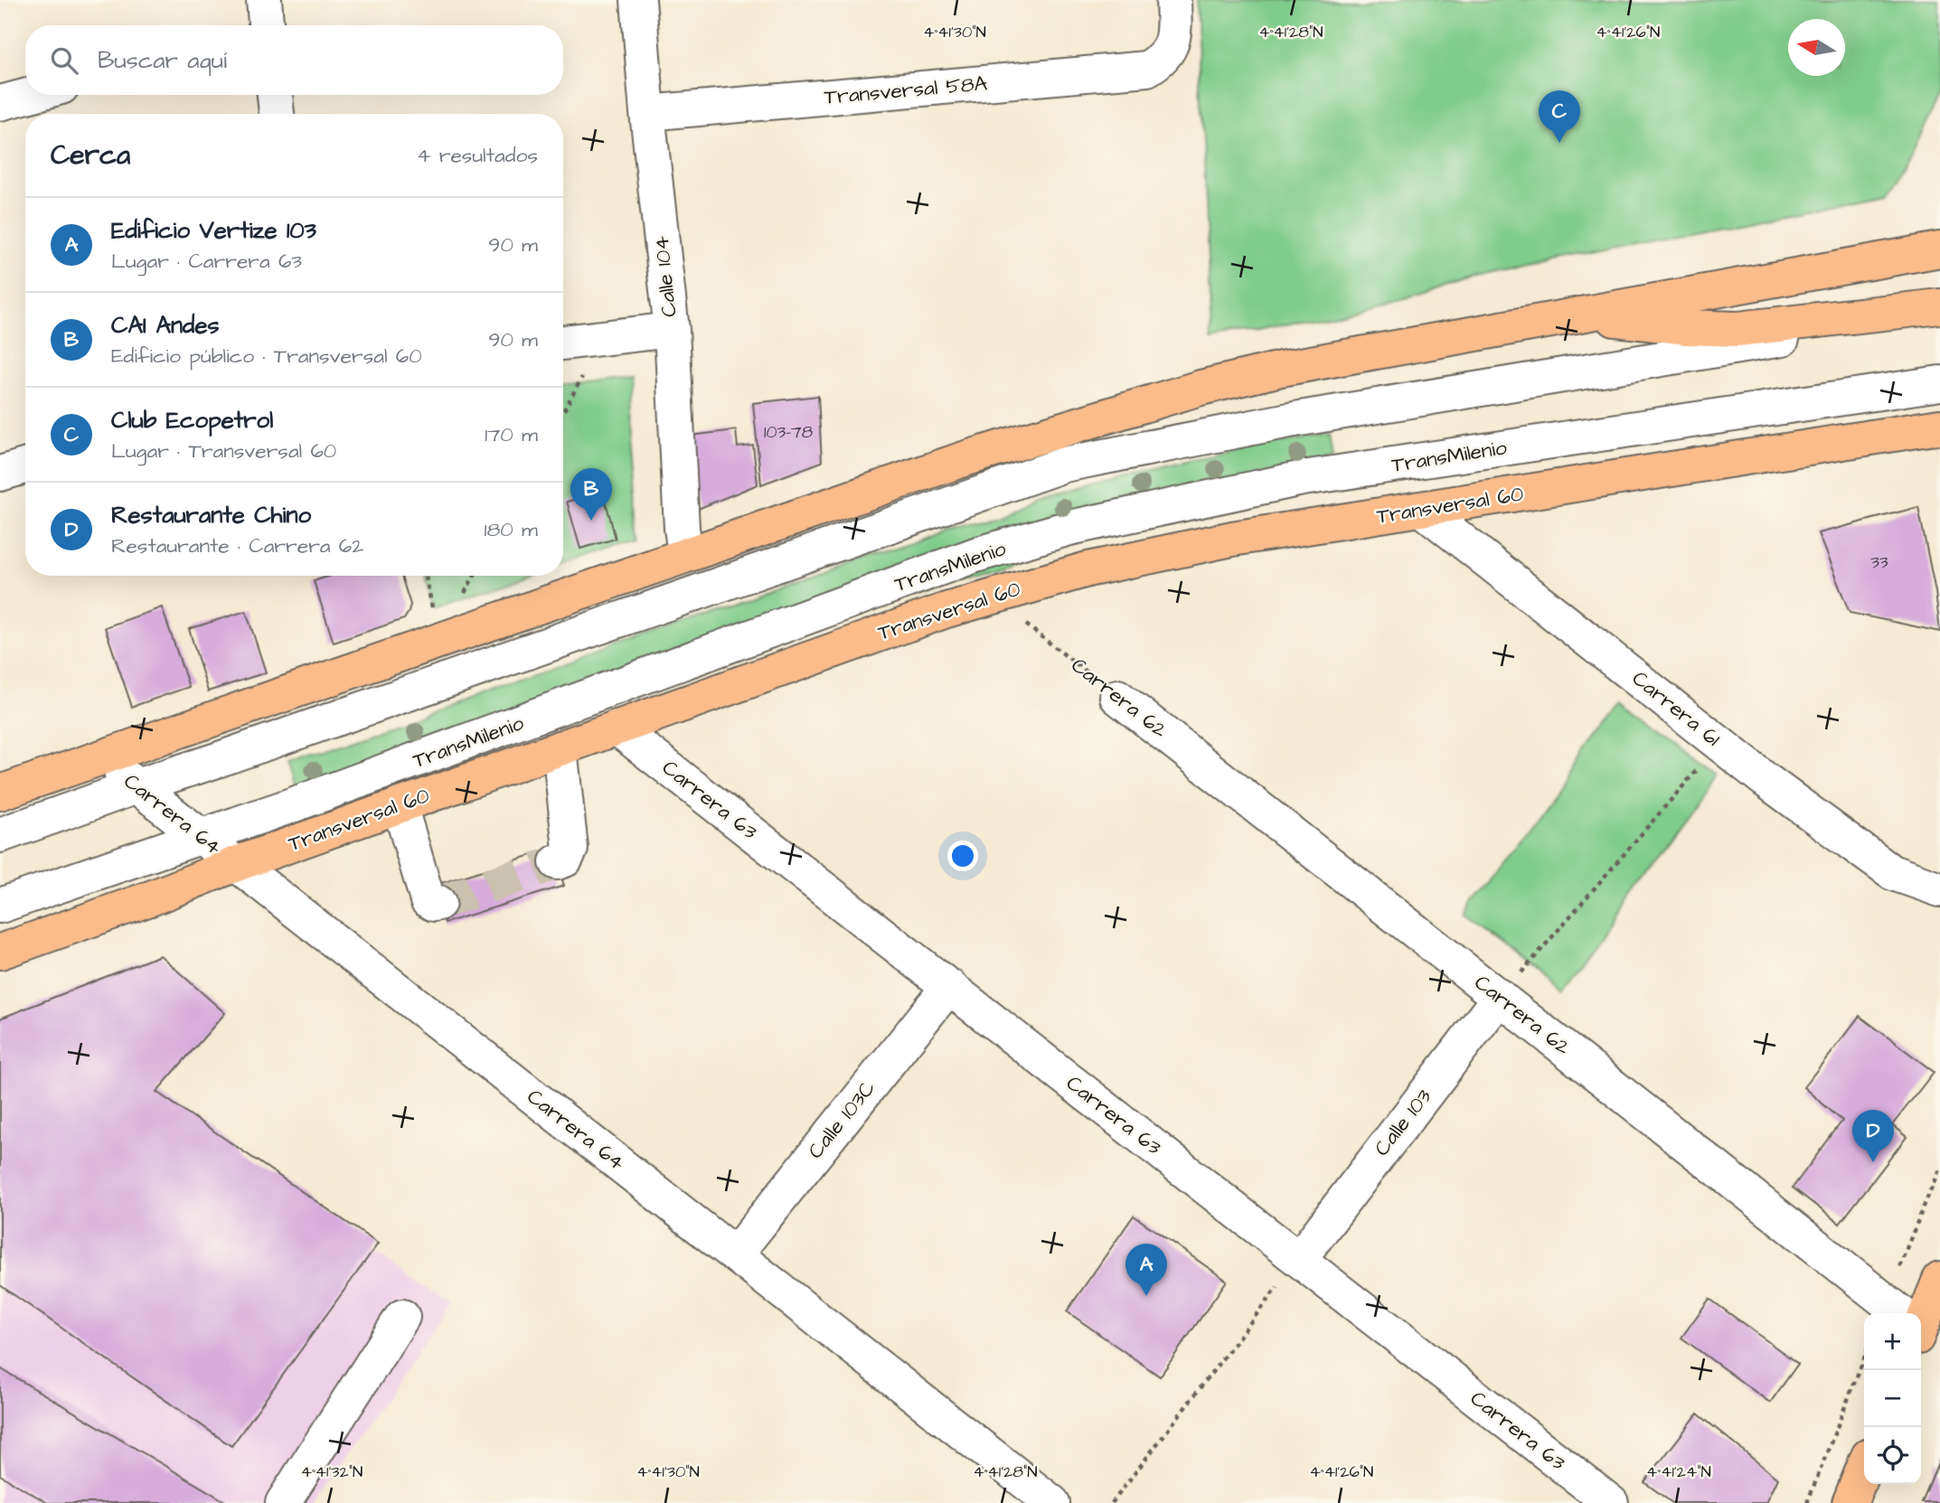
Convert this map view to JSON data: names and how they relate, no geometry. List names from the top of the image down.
{
  "streets": {
    "main road": ["Transversal 60"],
    "street": [
      "Transversal 58A",
      "Calle 104",
      "TransMilenio",
      "Carrera 62",
      "Carrera 61",
      "Carrera 63",
      "Carrera 64",
      "Calle 103C",
      "Calle 103"
    ]
  },
  "crossings": [
    ["Transversal 58A", "Calle 104"],
    ["TransMilenio", "Carrera 64"],
    ["Transversal 60", "Carrera 61"],
    ["Transversal 60", "Carrera 63"],
    ["Transversal 60", "Carrera 64"],
    ["Carrera 62", "Calle 103"],
    ["Carrera 63", "Calle 103C"],
    ["Carrera 63", "Calle 103"],
    ["Carrera 64", "Calle 103C"]
  ],
  "house_numbers": ["103-78", "33"],
  "north": "left",
  "page": {
    "search": "Buscar aquí",
    "pins": [
      "C",
      "B",
      "D",
      "A"
    ],
    "heading": ["Cerca", "4 resultados"],
    "list": [
      {
        "mark": "A",
        "name": "Edificio Vertize 103",
        "note": "Lugar · Carrera 63",
        "value": "90 m"
      },
      {
        "mark": "B",
        "name": "CAI Andes",
        "note": "Edificio público · Transversal 60",
        "value": "90 m"
      },
      {
        "mark": "C",
        "name": "Club Ecopetrol",
        "note": "Lugar · Transversal 60",
        "value": "170 m"
      },
      {
        "mark": "D",
        "name": "Restaurante Chino",
        "note": "Restaurante · Carrera 62",
        "value": "180 m"
      }
    ],
    "map_buttons": ["+", "−"]
  },
  "coordinates": [
    "4°41'30\"N",
    "4°41'28\"N",
    "4°41'26\"N",
    "4°41'32\"N",
    "4°41'24\"N"
  ]
}
